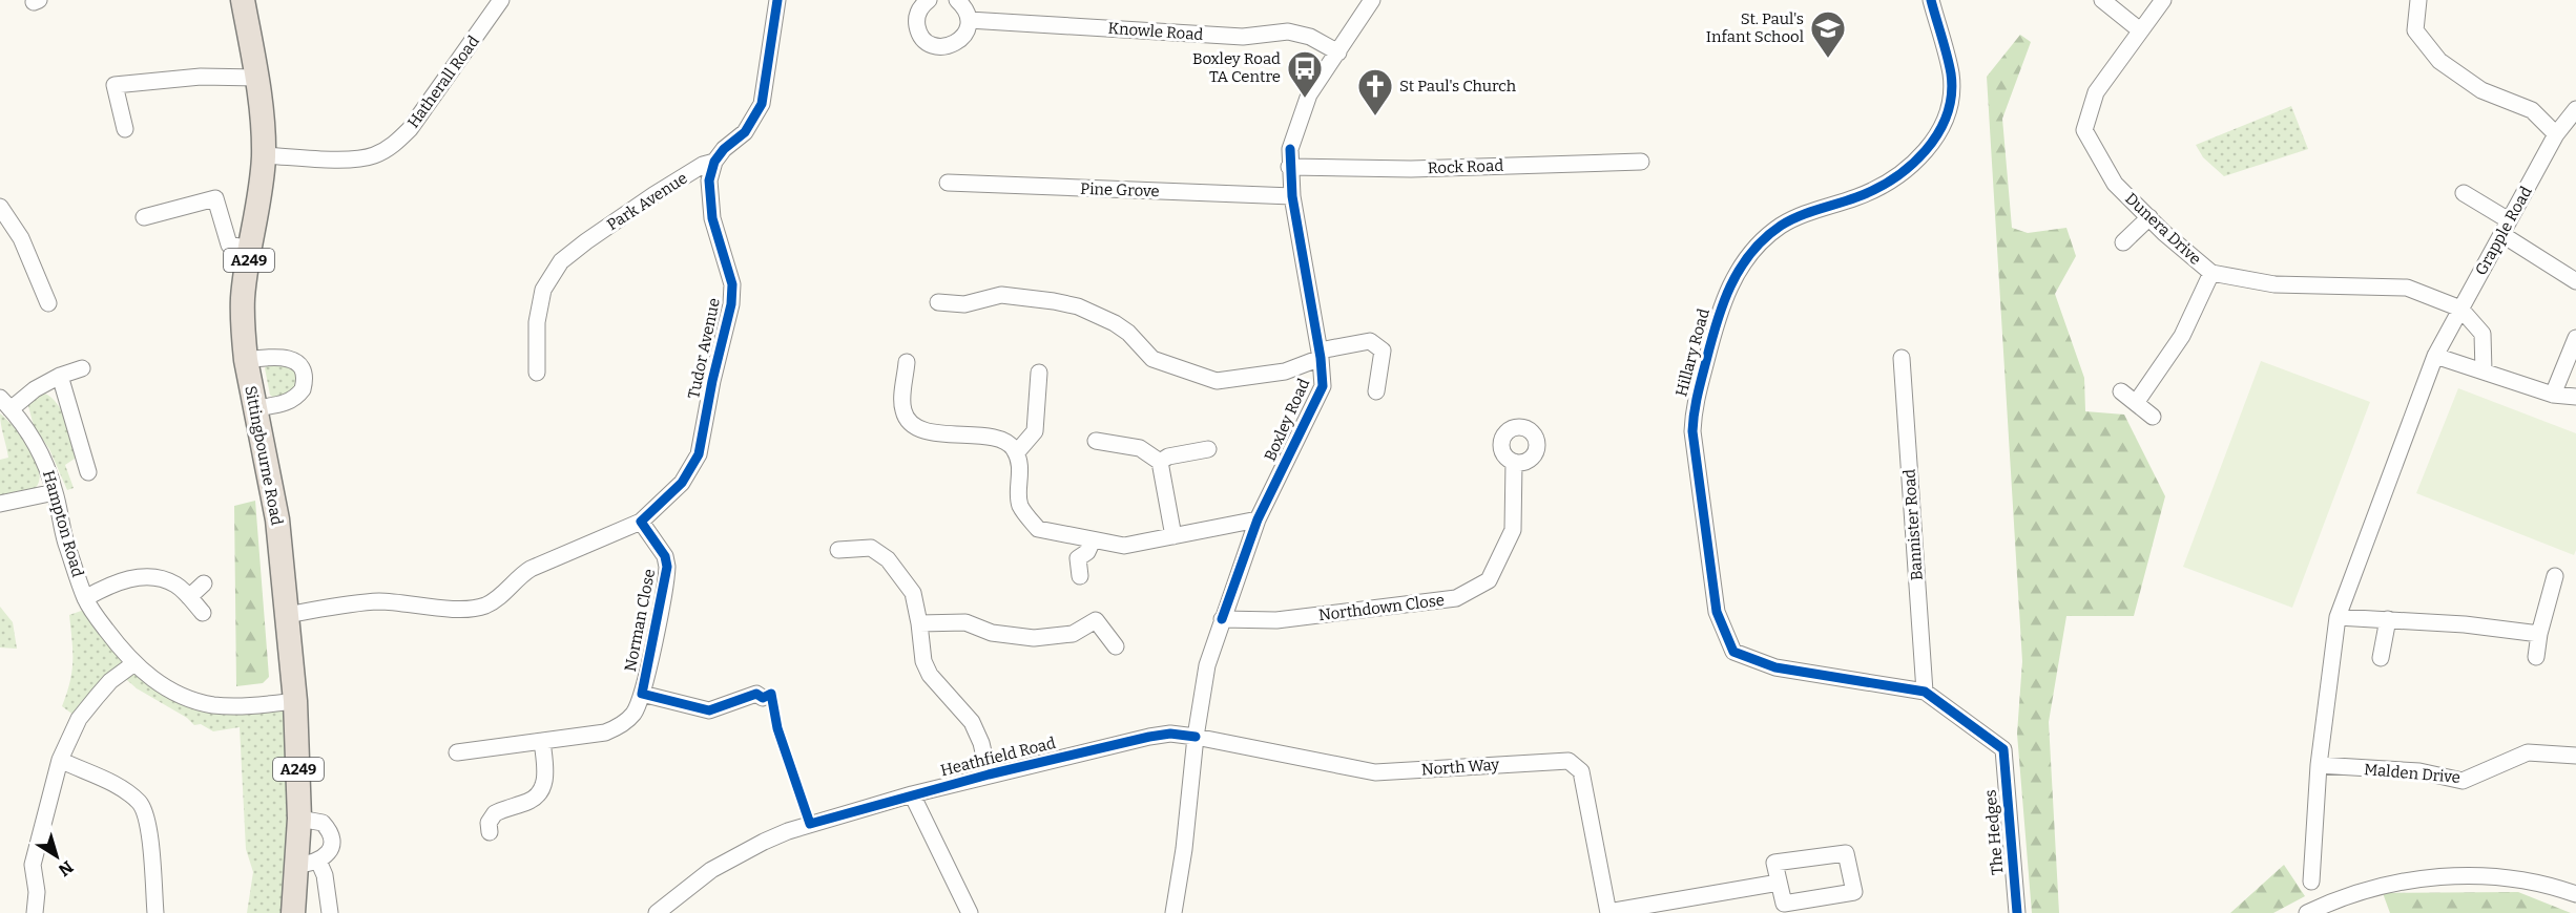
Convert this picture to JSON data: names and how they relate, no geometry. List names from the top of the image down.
{
  "streets": {
    "highway": ["A249", "Sittingbourne Road"],
    "street": [
      "Knowle Road",
      "Hatherall Road",
      "Rock Road",
      "Pine Grove",
      "Park Avenue",
      "Dunera Drive",
      "Grapple Road",
      "Tudor Avenue",
      "Hillary Road",
      "Boxley Road",
      "Hampton Road",
      "Bannister Road",
      "Northdown Close",
      "Norman Close",
      "Heathfield Road",
      "North Way",
      "Malden Drive",
      "The Hedges"
    ]
  },
  "crossings": [
    ["Knowle Road", "Boxley Road"],
    ["Hatherall Road", "Sittingbourne Road"],
    ["Rock Road", "Boxley Road"],
    ["Pine Grove", "Boxley Road"],
    ["Park Avenue", "Tudor Avenue"],
    ["Dunera Drive", "Grapple Road"],
    ["Grapple Road", "Malden Drive"],
    ["Tudor Avenue", "Sittingbourne Road"],
    ["Tudor Avenue", "Norman Close"],
    ["Hillary Road", "Bannister Road"],
    ["Hillary Road", "The Hedges"],
    ["Boxley Road", "Northdown Close"],
    ["Boxley Road", "Heathfield Road"],
    ["Boxley Road", "North Way"],
    ["Sittingbourne Road", "Hampton Road"],
    ["Heathfield Road", "North Way"]
  ],
  "places": {
    "school or university": ["St. Paul's Infant School"],
    "bus stop": ["Boxley Road TA Centre"],
    "church": ["St Paul's Church"]
  },
  "north": "bottom right"
}
